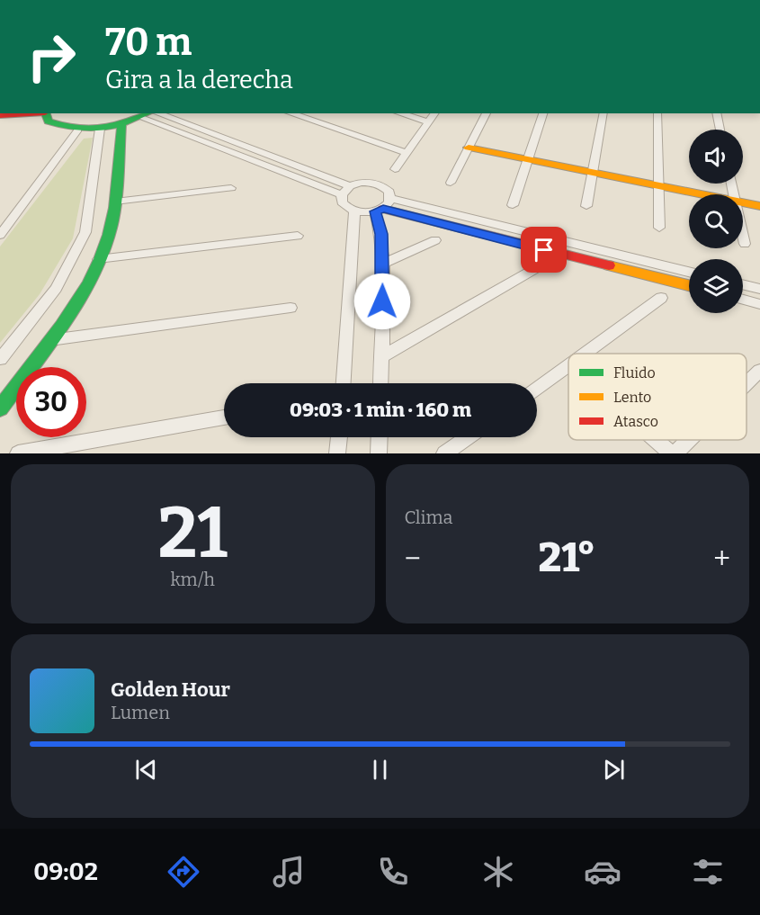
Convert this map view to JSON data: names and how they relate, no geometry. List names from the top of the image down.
{
  "legend": ["Fluido", "Lento", "Atasco"],
  "page": {
    "turn": ["70 m", "Gira a la derecha"],
    "limit": "30",
    "trip": "09:03 · 1 min · 160 m",
    "tile": [
      ["21", "km/h"],
      "Clima"
    ],
    "heat": ["−", "21°", "+"],
    "song": ["Golden Hour", "Lumen"],
    "tabs": "09:02"
  }
}
